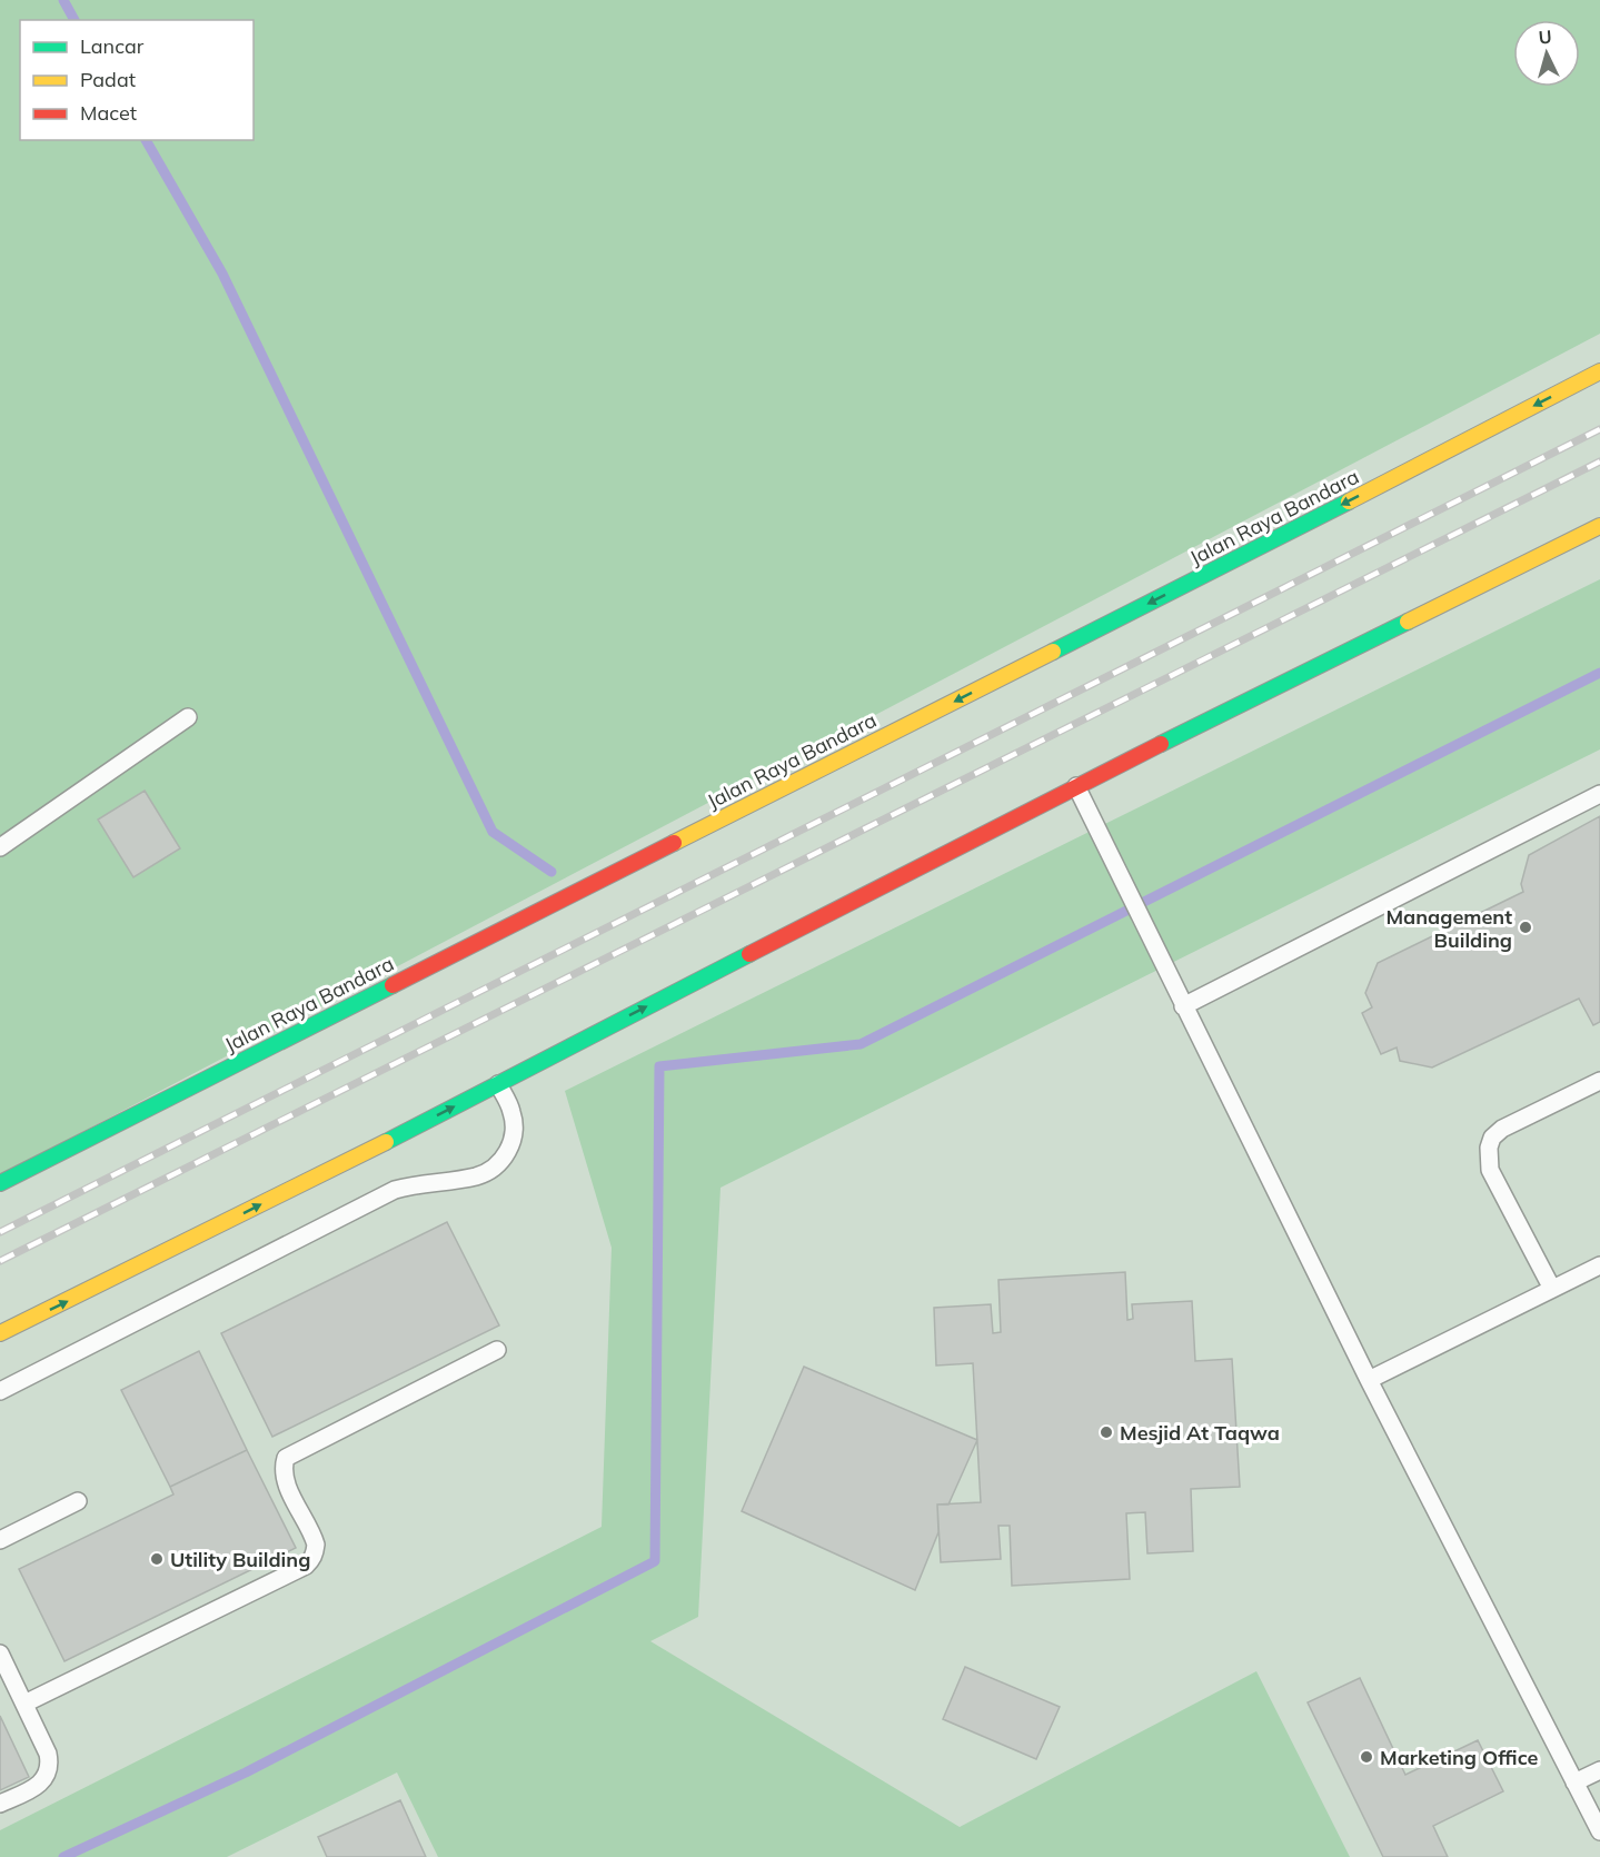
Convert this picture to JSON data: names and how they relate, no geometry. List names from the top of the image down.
{
  "streets": {
    "street": ["Jalan Raya Bandara"]
  },
  "places": [
    "Management Building",
    "Mesjid At Taqwa",
    "Utility Building",
    "Marketing Office"
  ],
  "legend": ["Lancar", "Padat", "Macet"],
  "north": "top"
}
